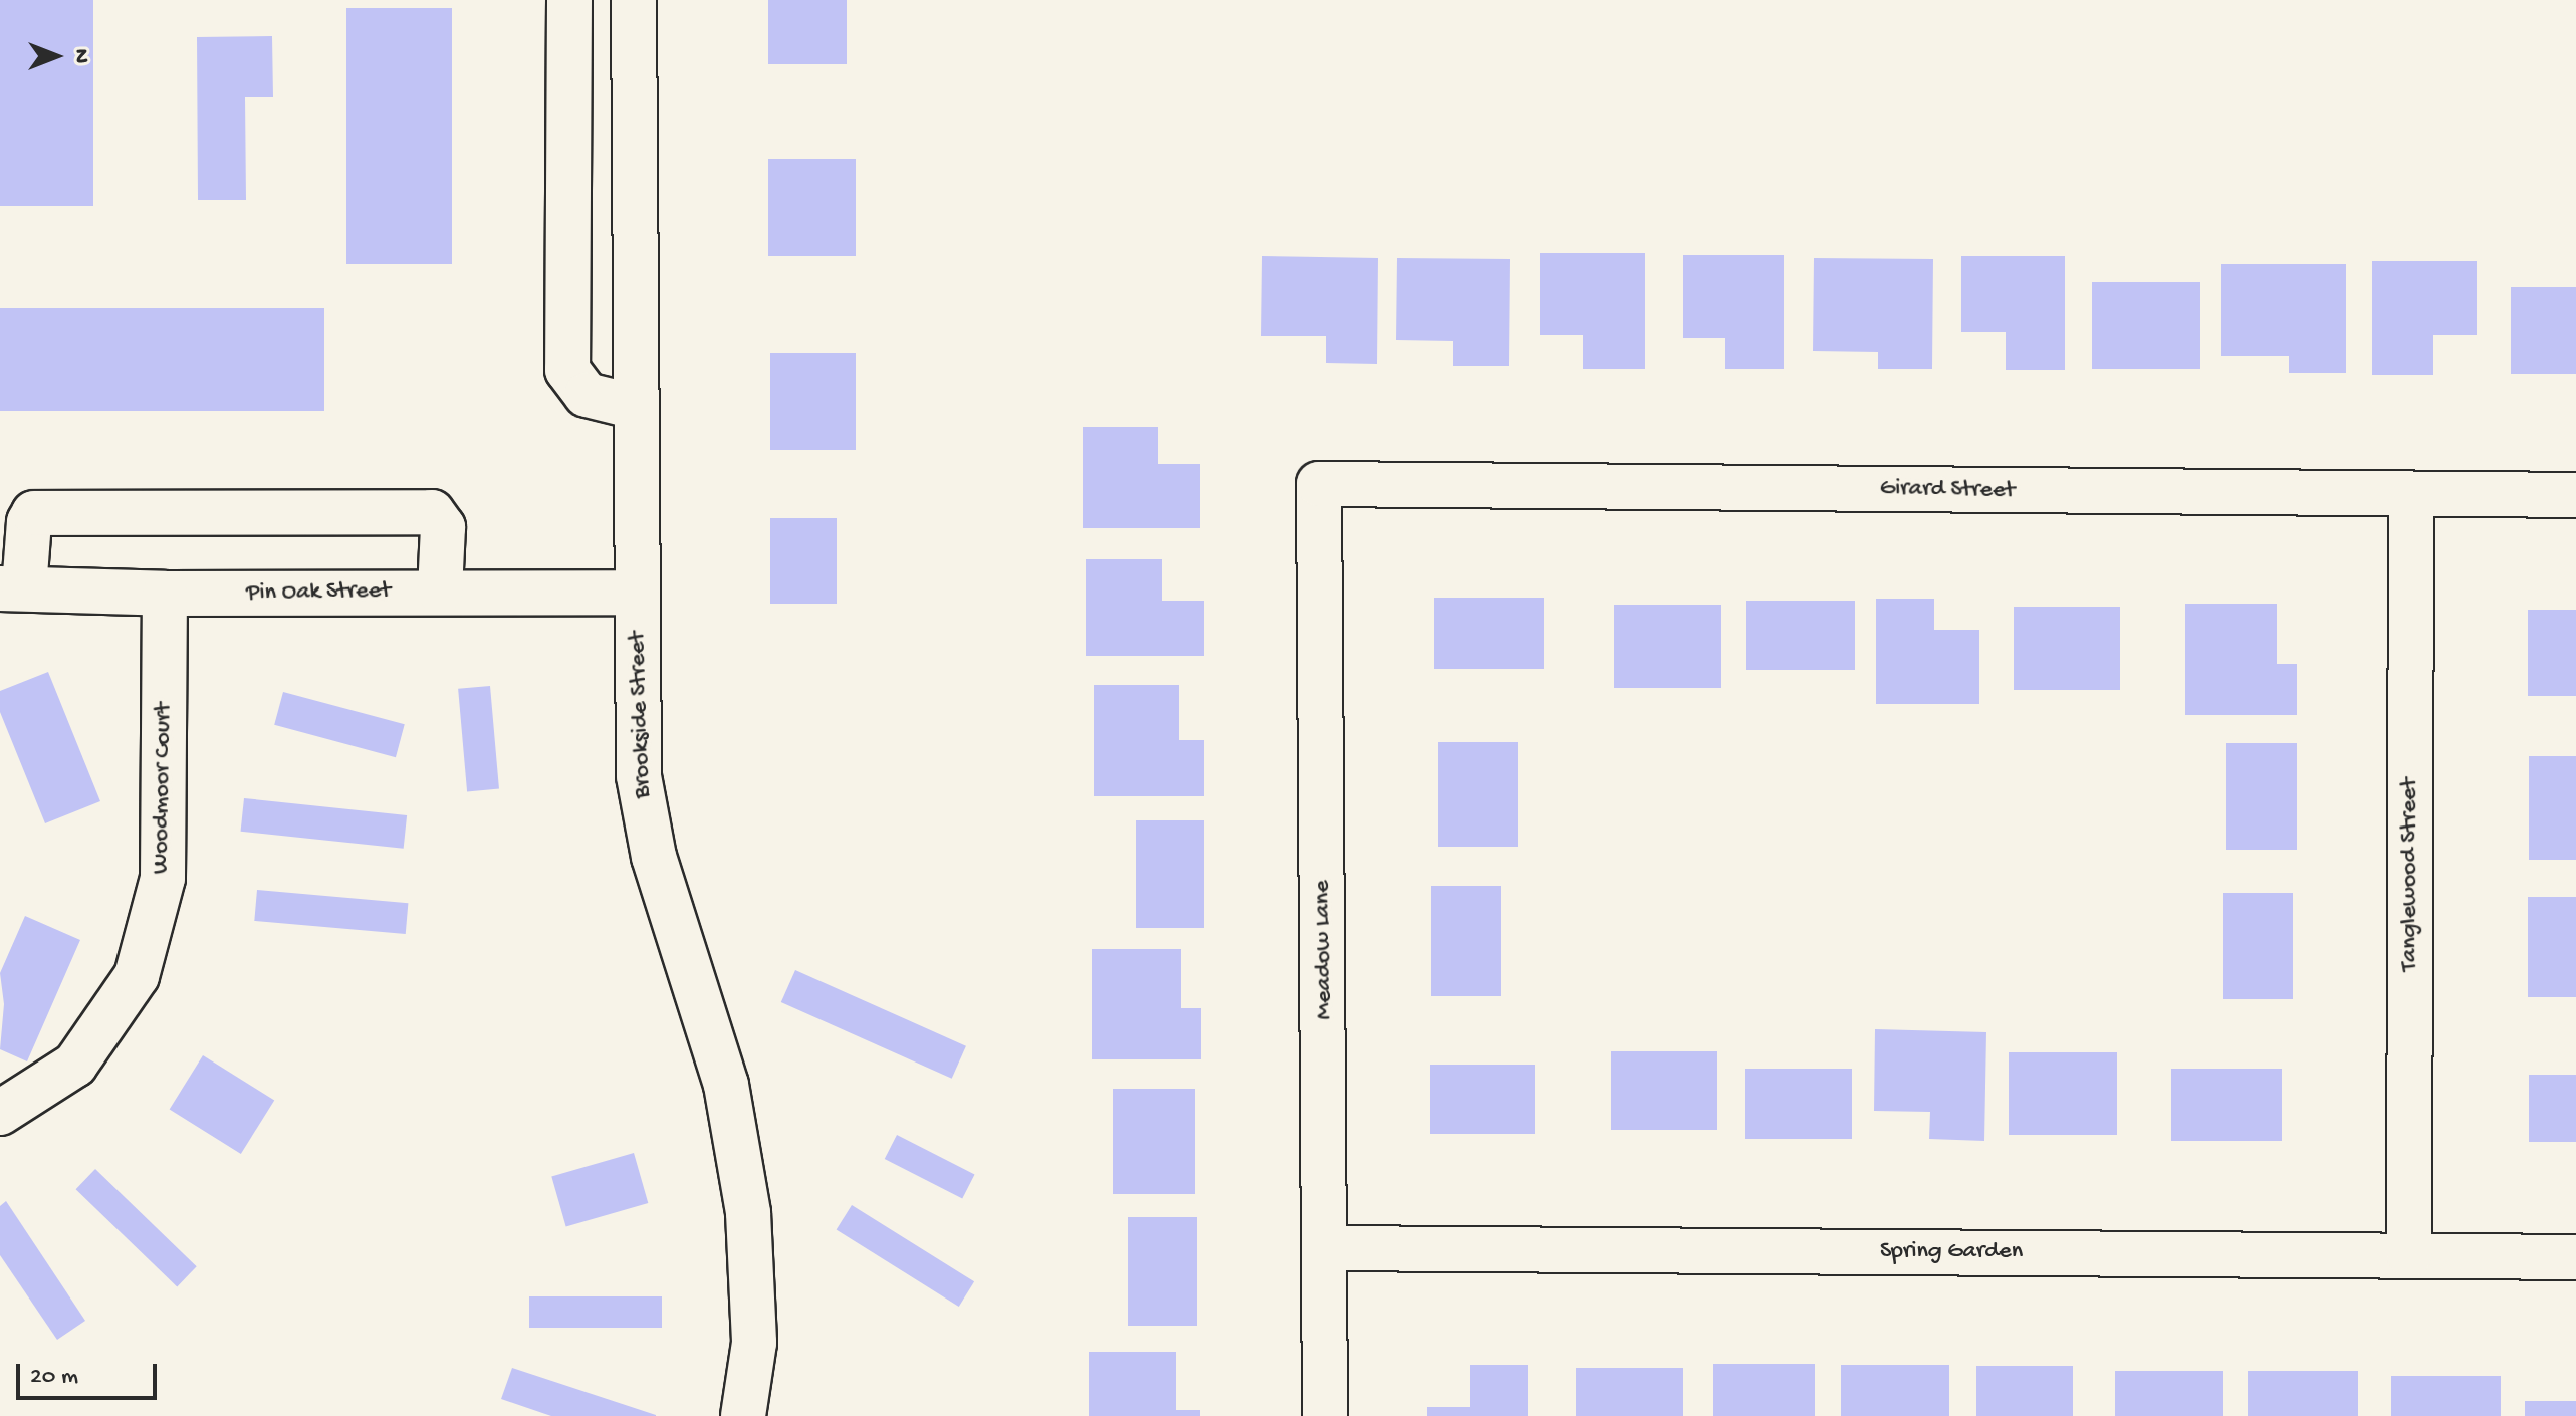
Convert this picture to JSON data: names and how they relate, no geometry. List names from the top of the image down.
{
  "streets": {
    "street": [
      "Girard Street",
      "Pin Oak Street",
      "Brookside Street",
      "Woodmoor Court",
      "Tanglewood Street",
      "Meadow Lane",
      "Spring Garden"
    ]
  },
  "crossings": [
    ["Girard Street", "Tanglewood Street"],
    ["Girard Street", "Meadow Lane"],
    ["Pin Oak Street", "Brookside Street"],
    ["Pin Oak Street", "Woodmoor Court"],
    ["Tanglewood Street", "Spring Garden"],
    ["Meadow Lane", "Spring Garden"]
  ],
  "scale_bar": "20 m",
  "north": "right"
}
